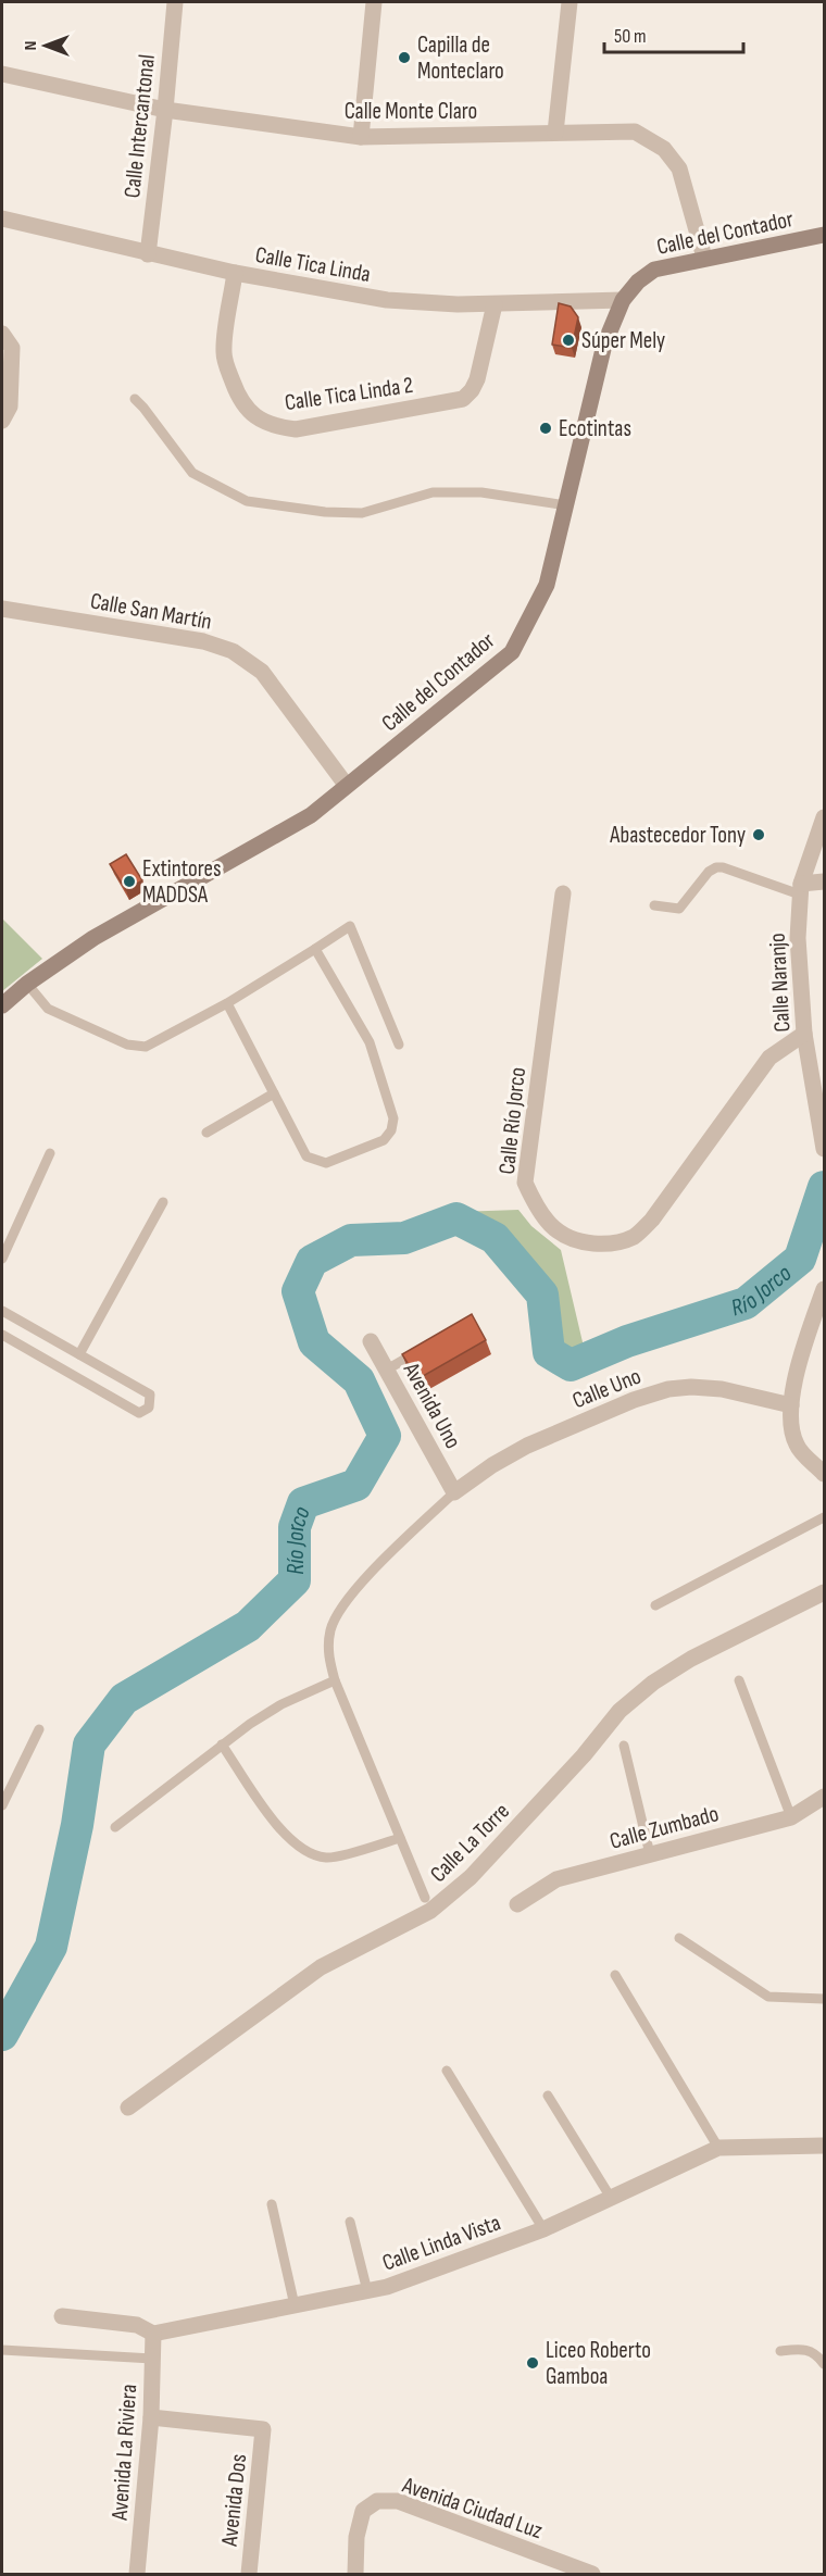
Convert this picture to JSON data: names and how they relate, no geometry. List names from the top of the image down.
{
  "streets": {
    "street": [
      "Calle Monte Claro",
      "Calle Intercantonal",
      "Calle del Contador",
      "Calle Tica Linda",
      "Calle Tica Linda 2",
      "Calle San Martín",
      "Calle Naranjo",
      "Calle Río Jorco",
      "Calle Uno",
      "Avenida Uno",
      "Calle Zumbado",
      "Calle La Torre",
      "Calle Linda Vista",
      "Avenida La Riviera",
      "Avenida Dos",
      "Avenida Ciudad Luz"
    ]
  },
  "crossings": [
    ["Calle Monte Claro", "Calle Intercantonal"],
    ["Calle Monte Claro", "Calle del Contador"],
    ["Calle Intercantonal", "Calle Tica Linda"],
    ["Calle del Contador", "Calle Tica Linda"],
    ["Calle del Contador", "Calle San Martín"],
    ["Calle Tica Linda", "Calle Tica Linda 2"],
    ["Calle Naranjo", "Calle Río Jorco"],
    ["Calle Uno", "Avenida Uno"],
    ["Calle Linda Vista", "Avenida La Riviera"],
    ["Avenida La Riviera", "Avenida Dos"]
  ],
  "water": ["Río Jorco"],
  "places": [
    "Capilla de Monteclaro",
    "Súper Mely",
    "Ecotintas",
    "Abastecedor Tony",
    "Extintores MADDSA",
    "Liceo Roberto Gamboa"
  ],
  "scale_bar": "50 m",
  "north": "left"
}
